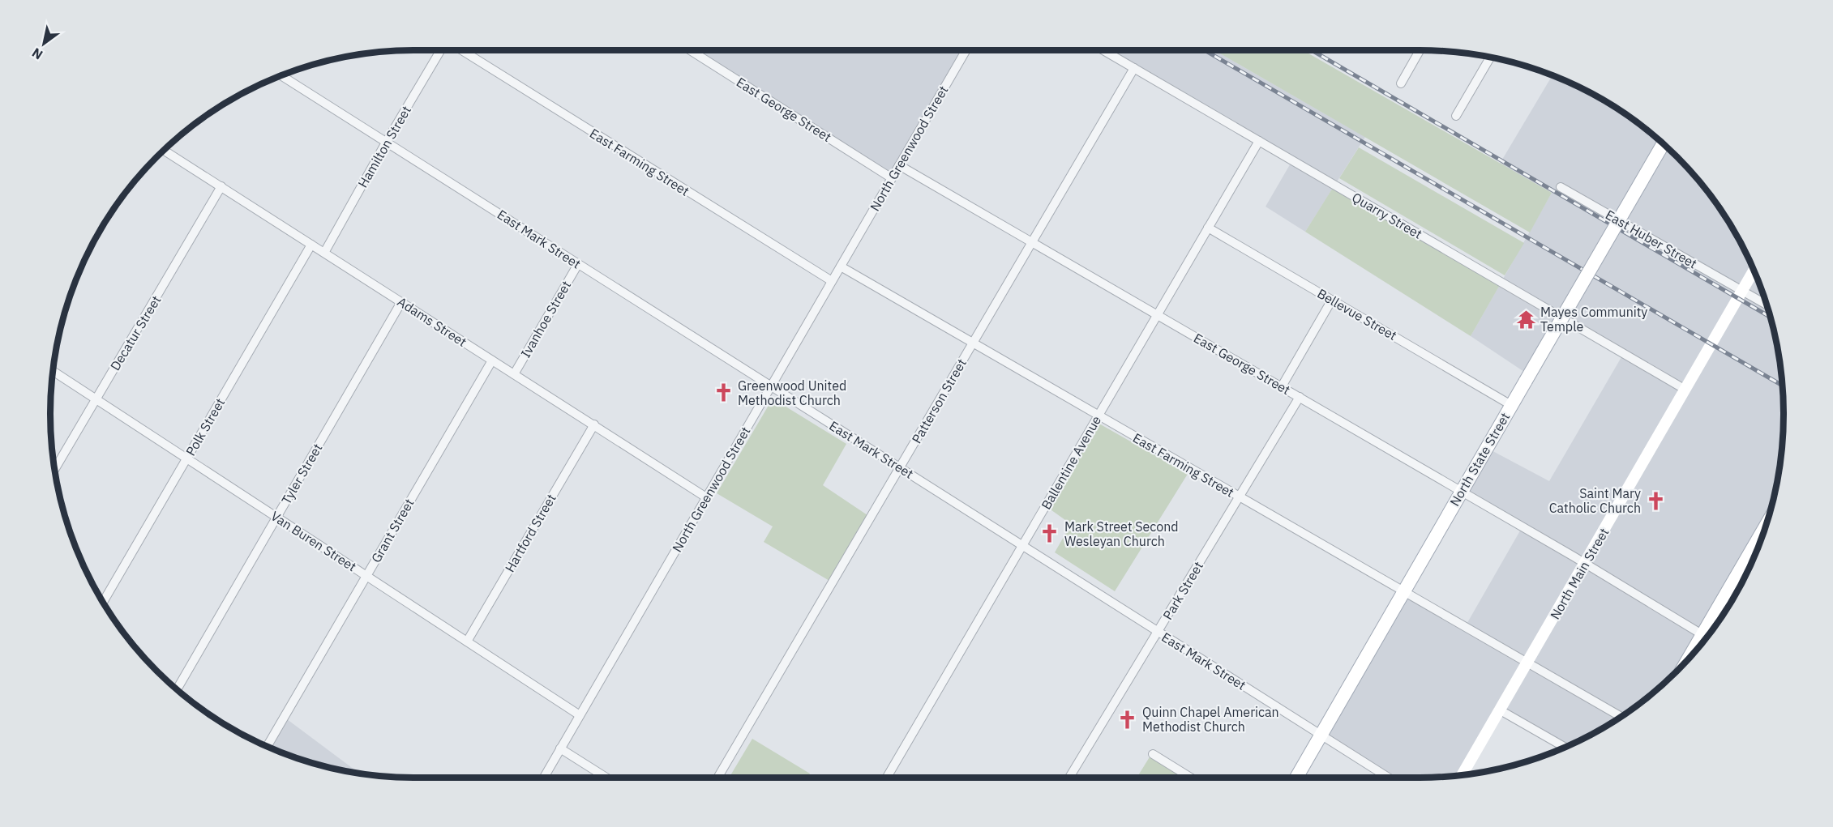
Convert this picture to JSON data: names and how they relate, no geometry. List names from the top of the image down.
{
  "streets": {
    "main road": ["North State Street"],
    "street": [
      "East George Street",
      "Hamilton Street",
      "North Greenwood Street",
      "East Farming Street",
      "Quarry Street",
      "East Mark Street",
      "East Huber Street",
      "Bellevue Street",
      "Ivanhoe Street",
      "Adams Street",
      "Decatur Street",
      "Patterson Street",
      "Polk Street",
      "Ballentine Avenue",
      "Tyler Street",
      "Grant Street",
      "Hartford Street",
      "Van Buren Street",
      "North Main Street",
      "Park Street"
    ]
  },
  "crossings": [
    ["East George Street", "North Greenwood Street"],
    ["East George Street", "Patterson Street"],
    ["East George Street", "North State Street"],
    ["East George Street", "Ballentine Avenue"],
    ["East George Street", "North Main Street"],
    ["East George Street", "Park Street"],
    ["Hamilton Street", "East Mark Street"],
    ["Hamilton Street", "Adams Street"],
    ["North Greenwood Street", "East Farming Street"],
    ["North Greenwood Street", "East Mark Street"],
    ["North Greenwood Street", "Adams Street"],
    ["North Greenwood Street", "Van Buren Street"],
    ["East Farming Street", "Patterson Street"],
    ["East Farming Street", "North State Street"],
    ["East Farming Street", "Ballentine Avenue"],
    ["East Farming Street", "North Main Street"],
    ["East Farming Street", "Park Street"],
    ["Quarry Street", "Patterson Street"],
    ["Quarry Street", "Ballentine Avenue"],
    ["Quarry Street", "North Main Street"],
    ["East Mark Street", "Ivanhoe Street"],
    ["East Mark Street", "Patterson Street"],
    ["East Mark Street", "North State Street"],
    ["East Mark Street", "Ballentine Avenue"],
    ["East Mark Street", "Park Street"],
    ["East Huber Street", "North Main Street"],
    ["Bellevue Street", "Ballentine Avenue"],
    ["Ivanhoe Street", "Adams Street"],
    ["Adams Street", "Decatur Street"],
    ["Adams Street", "Polk Street"],
    ["Adams Street", "Tyler Street"],
    ["Adams Street", "Grant Street"],
    ["Adams Street", "Hartford Street"],
    ["Decatur Street", "Van Buren Street"],
    ["Polk Street", "Van Buren Street"],
    ["Tyler Street", "Van Buren Street"],
    ["Grant Street", "Van Buren Street"],
    ["Hartford Street", "Van Buren Street"]
  ],
  "places": {
    "temple": ["Mayes Community Temple"],
    "church": [
      "Greenwood United Methodist Church",
      "Saint Mary Catholic Church",
      "Mark Street Second Wesleyan Church",
      "Quinn Chapel American Methodist Church"
    ]
  },
  "north": "bottom left"
}
